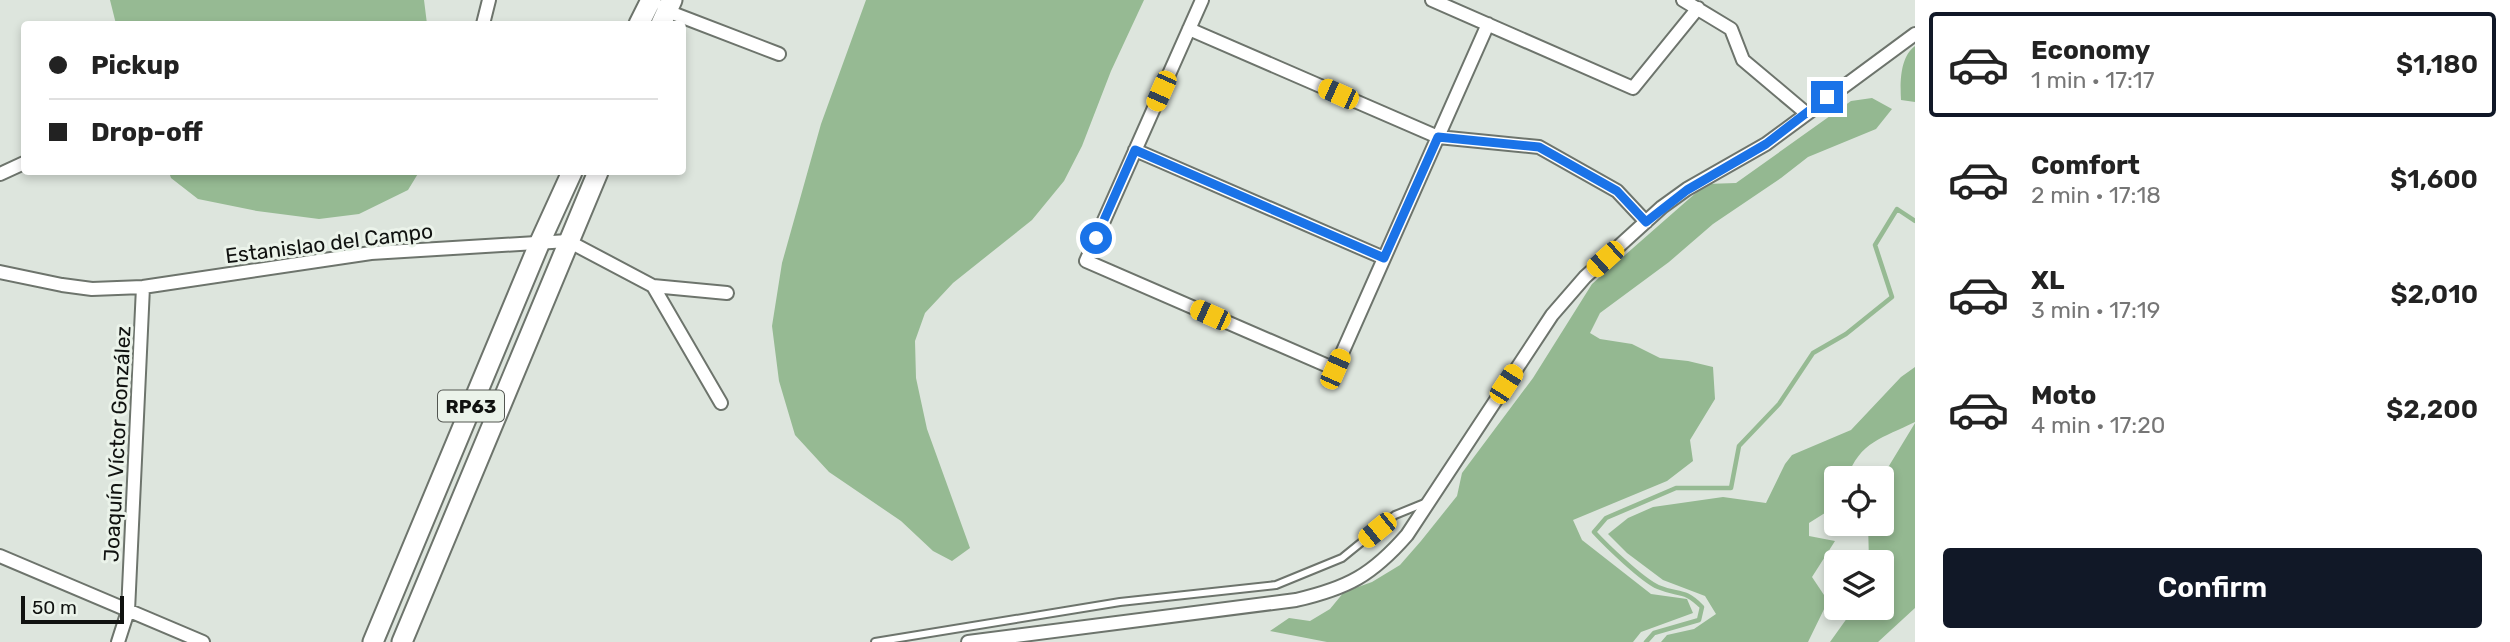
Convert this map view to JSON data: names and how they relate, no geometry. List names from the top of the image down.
{
  "streets": {
    "main road": ["RP63"],
    "street": ["Estanislao del Campo", "Joaquín Víctor González"]
  },
  "crossings": [
    ["Estanislao del Campo", "RP63"],
    ["Estanislao del Campo", "Joaquín Víctor González"]
  ],
  "scale_bar": "50 m",
  "page": {
    "list": [
      {
        "name": "Economy",
        "note": "1 min · 17:17",
        "value": "$1,180"
      },
      {
        "name": "Comfort",
        "note": "2 min · 17:18",
        "value": "$1,600"
      },
      {
        "name": "XL",
        "note": "3 min · 17:19",
        "value": "$2,010"
      },
      {
        "name": "Moto",
        "note": "4 min · 17:20",
        "value": "$2,200"
      }
    ],
    "banner": ["Pickup", "Drop-off"],
    "buttons": "Confirm",
    "scale": "50 m"
  }
}
